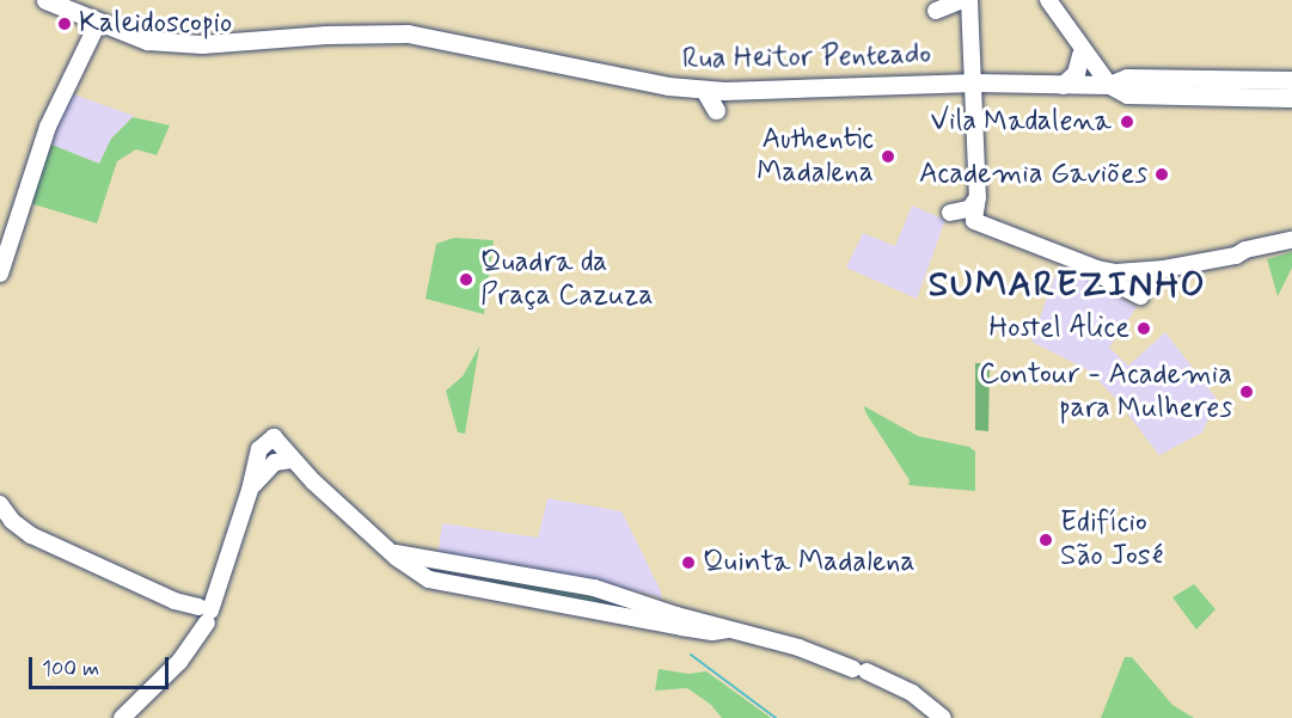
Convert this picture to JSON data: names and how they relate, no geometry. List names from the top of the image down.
{
  "streets": {
    "main road": ["Rua Heitor Penteado"]
  },
  "districts": ["SUMAREZINHO"],
  "places": [
    "Kaleidoscopio",
    "Vila Madalena",
    "Authentic Madalena",
    "Academia Gaviões",
    "Quadra da Praça Cazuza",
    "Hostel Alice",
    "Contour - Academia para Mulheres",
    "Edifício São José",
    "Quinta Madalena"
  ],
  "scale_bar": "100 m"
}
